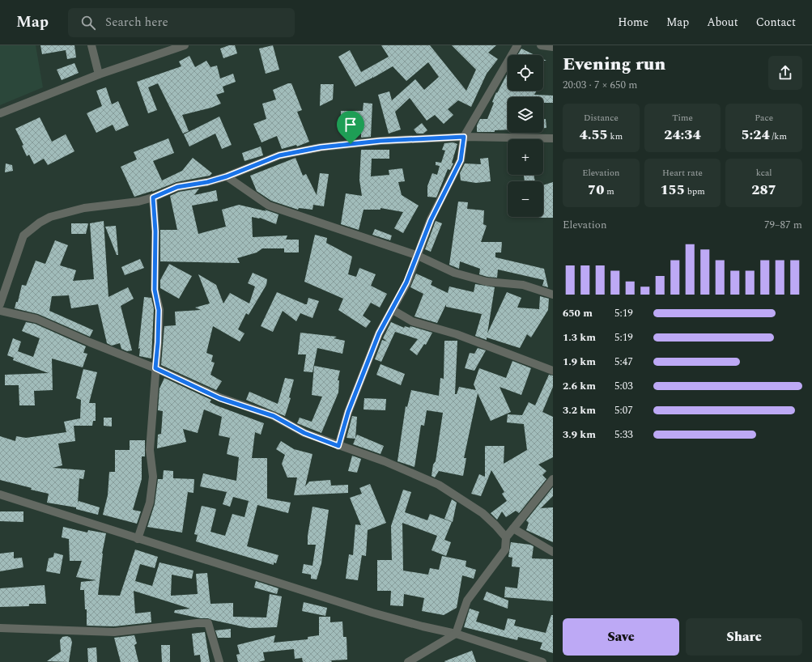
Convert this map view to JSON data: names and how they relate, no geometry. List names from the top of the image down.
{
  "page": {
    "header": "Map",
    "search": "Search here",
    "nav": [
      "Home",
      "Map",
      "About",
      "Contact"
    ],
    "heading": ["Evening run", "20:03 · 7 × 650 m"],
    "map_buttons": ["+", "−"],
    "stats": [
      ["Distance", "4.55 km"],
      ["Time", "24:34"],
      ["Pace", "5:24 /km"],
      ["Elevation", "70 m"],
      ["Heart rate", "155 bpm"],
      ["kcal", "287"]
    ],
    "chart": ["Elevation", "79–87 m"],
    "list": [
      {
        "name": "650 m",
        "note": "5:19"
      },
      {
        "name": "1.3 km",
        "note": "5:19"
      },
      {
        "name": "1.9 km",
        "note": "5:47"
      },
      {
        "name": "2.6 km",
        "note": "5:03"
      },
      {
        "name": "3.2 km",
        "note": "5:07"
      },
      {
        "name": "3.9 km",
        "note": "5:33"
      }
    ],
    "buttons": ["Save", "Share"]
  }
}
